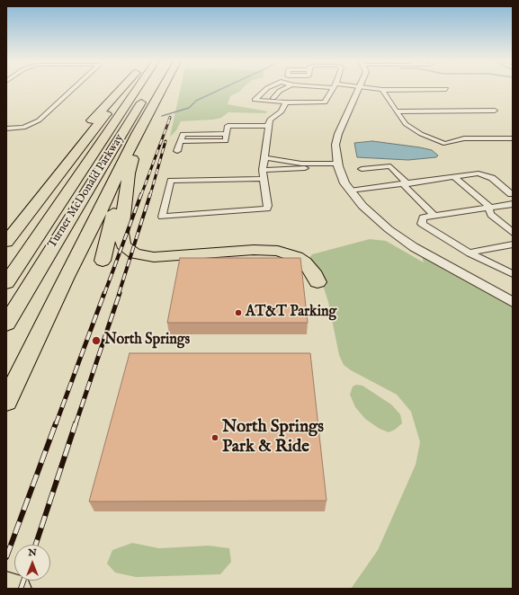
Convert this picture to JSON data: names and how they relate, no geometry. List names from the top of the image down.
{
  "streets": {
    "highway": ["Turner McDonald Parkway"]
  },
  "places": ["AT&T Parking", "North Springs", "North Springs Park & Ride"],
  "north": "top"
}
